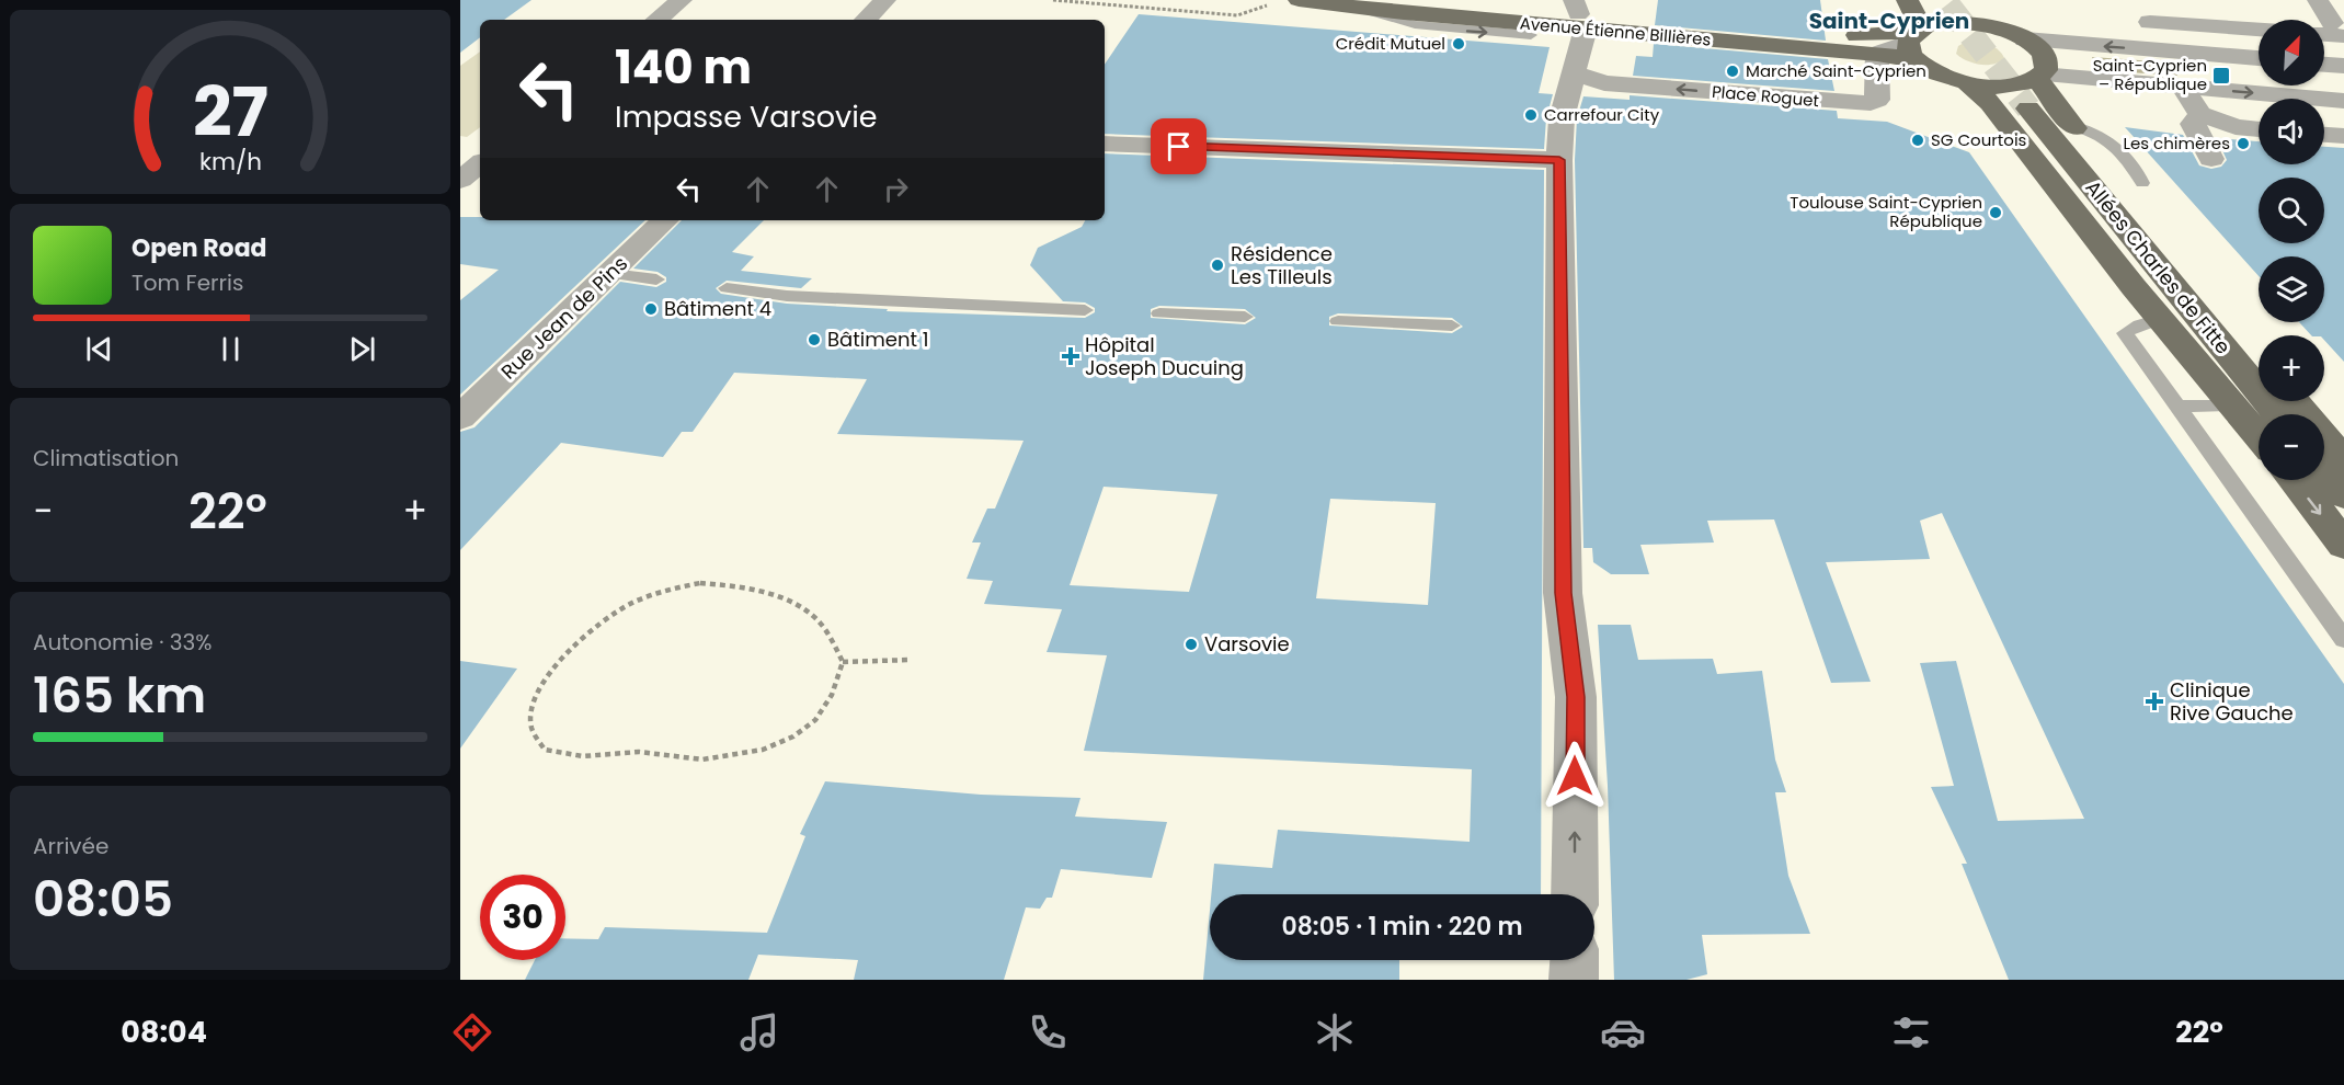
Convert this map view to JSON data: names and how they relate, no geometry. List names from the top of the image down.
{
  "streets": {
    "main road": ["Avenue Étienne Billières", "Allées Charles de Fitte"],
    "street": ["Place Roguet", "Rue Jean de Pins"]
  },
  "crossings": [
    ["Avenue Étienne Billières", "Place Roguet"]
  ],
  "districts": ["Saint-Cyprien"],
  "places": {
    "other": [
      "Crédit Mutuel",
      "Marché Saint-Cyprien",
      "Carrefour City",
      "SG Courtois",
      "Les chimères",
      "Toulouse Saint-Cyprien République",
      "Résidence Les Tilleuls",
      "Bâtiment 4",
      "Bâtiment 1",
      "Varsovie"
    ],
    "transit": ["Saint-Cyprien – République"],
    "health": ["Hôpital Joseph Ducuing", "Clinique Rive Gauche"]
  },
  "north": "top right",
  "page": {
    "map_buttons": ["+", "−"],
    "turn": ["140 m", "Impasse Varsovie"],
    "song": ["Open Road", "Tom Ferris"],
    "tile": [
      "Climatisation",
      ["Autonomie · 33%", "165 km"],
      ["Arrivée", "08:05"]
    ],
    "heat": ["−", "22°", "+"],
    "limit": "30",
    "trip": "08:05 · 1 min · 220 m",
    "tabs": ["08:04", "22°"],
    "gauge": ["27", "km/h"]
  }
}
